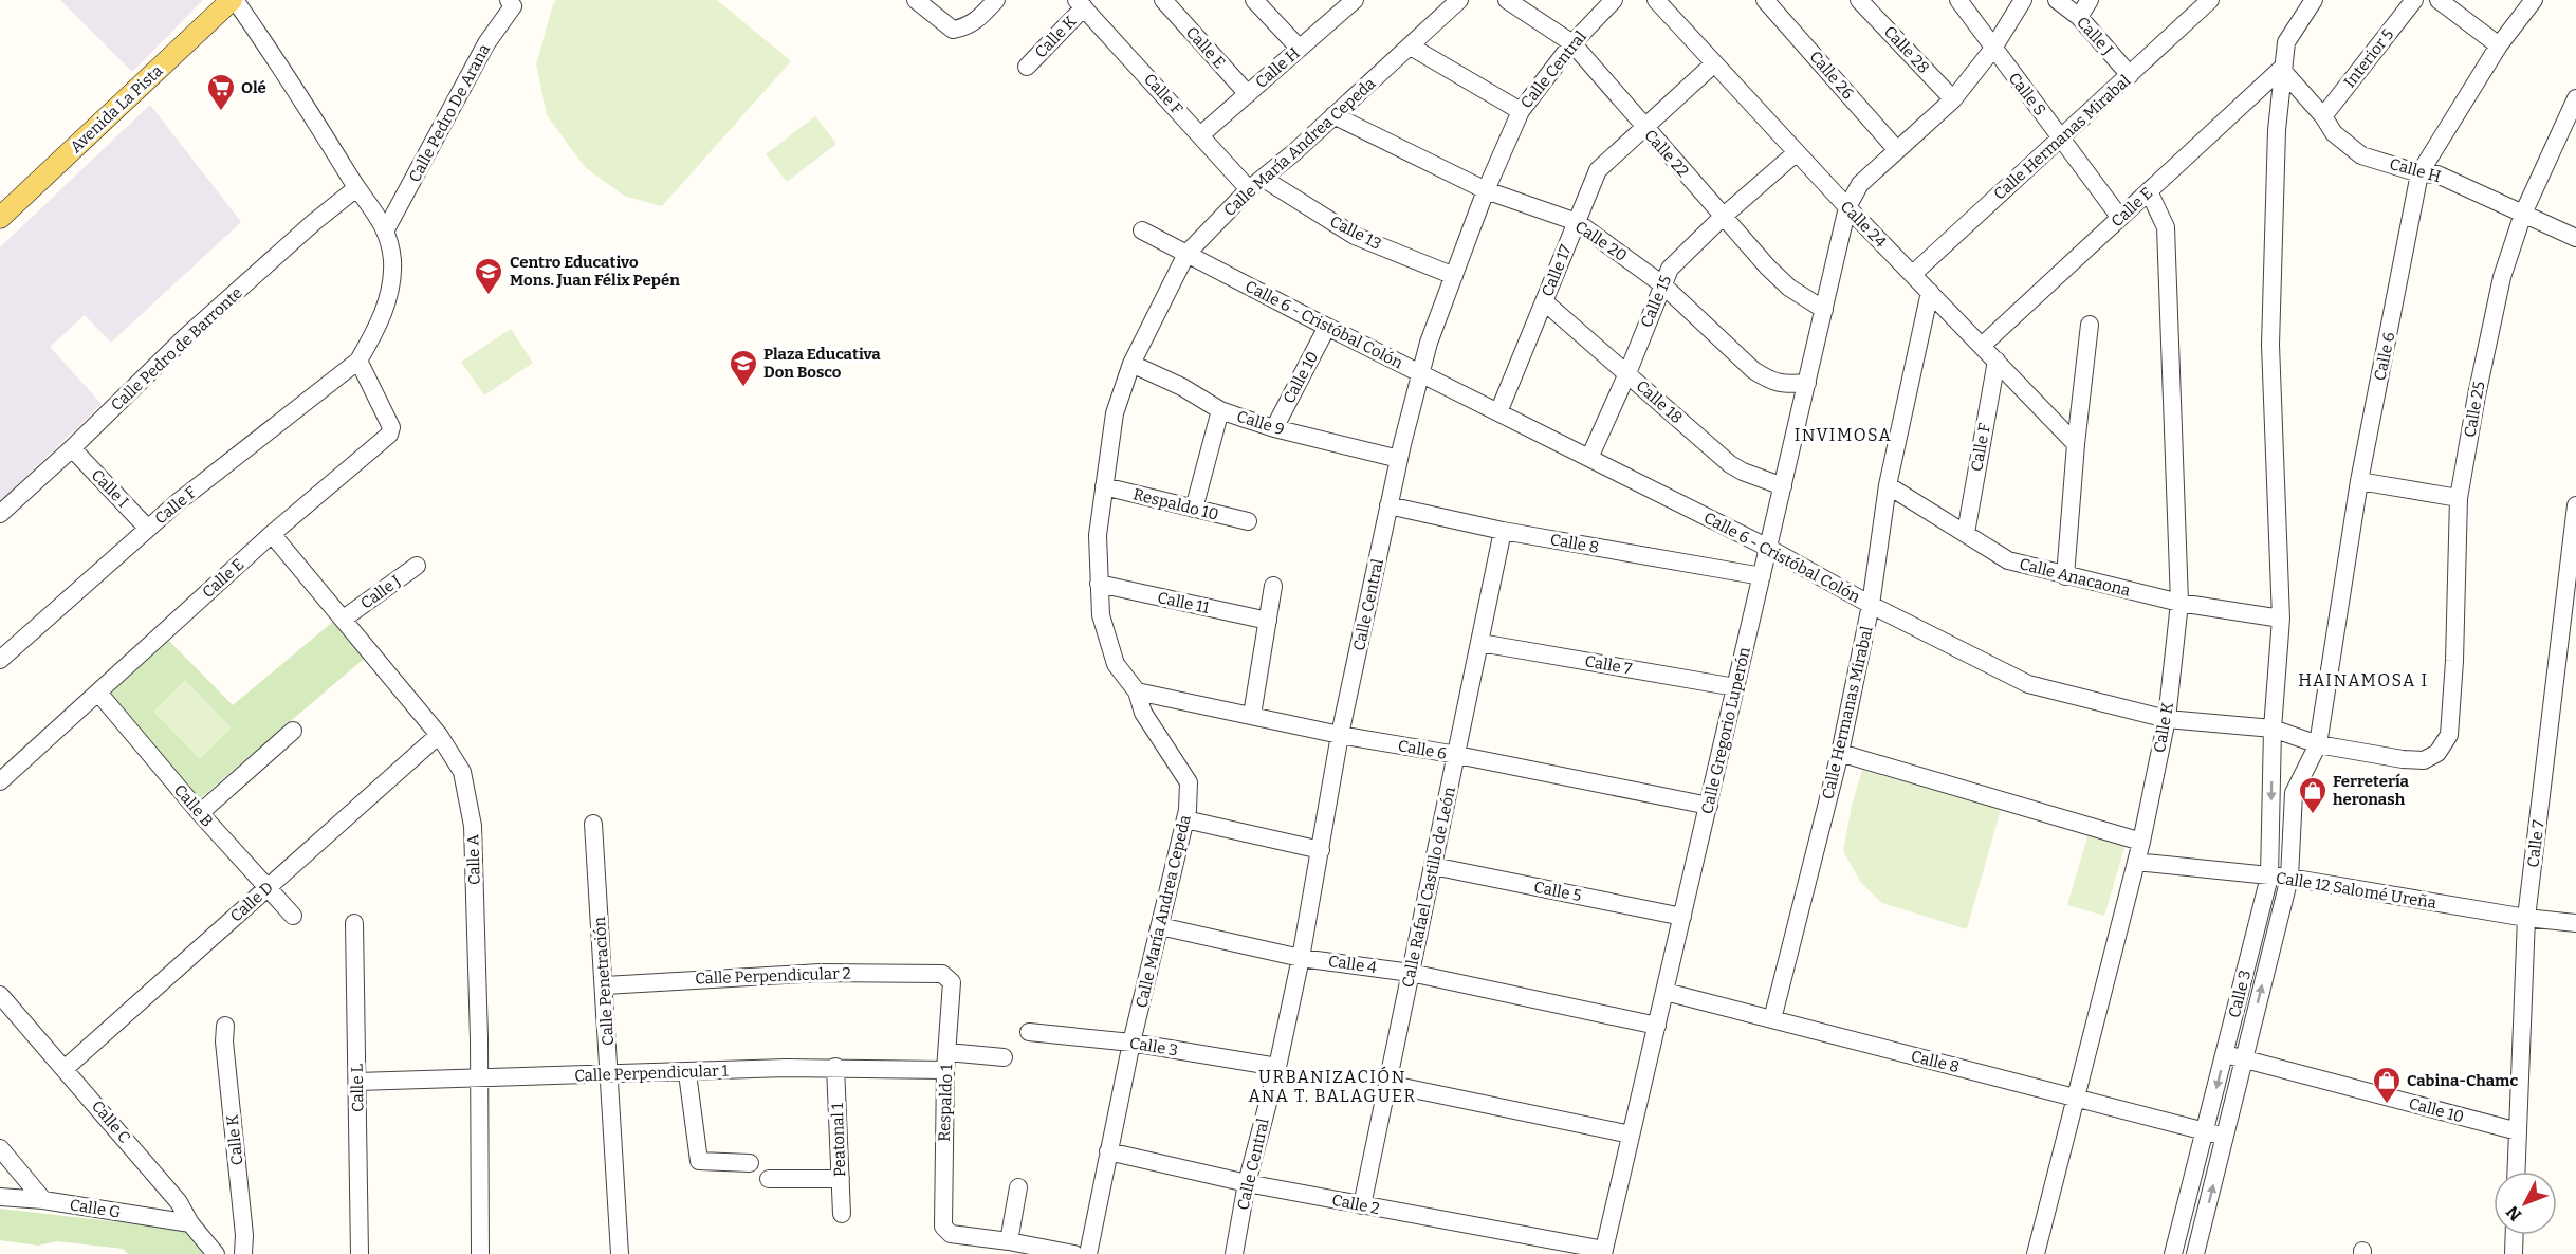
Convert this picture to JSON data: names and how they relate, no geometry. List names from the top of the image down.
{
  "streets": {
    "main road": ["Avenida La Pista"],
    "street": [
      "Calle J",
      "Calle K",
      "Calle E",
      "Calle 28",
      "Interior 5",
      "Calle H",
      "Calle Central",
      "Calle 26",
      "Calle F",
      "Calle S",
      "Calle Pedro De Arana",
      "Calle Hermanas Mirabal",
      "Calle María Andrea Cepeda",
      "Calle 22",
      "Calle 24",
      "Calle 13",
      "Calle 20",
      "Calle 17",
      "Calle 15",
      "Calle 6 - Cristóbal Colón",
      "Calle Pedro de Barronte",
      "Calle 6",
      "Calle 10",
      "Calle 18",
      "Calle 25",
      "Calle 9",
      "Calle I",
      "Respaldo 10",
      "Calle 8",
      "Calle Anacaona",
      "Calle 11",
      "Calle 7",
      "Calle Gregorio Luperón",
      "Calle B",
      "Calle A",
      "Calle Rafael Castillo de León",
      "Calle 12 Salomé Ureña",
      "Calle 5",
      "Calle D",
      "Calle 4",
      "Calle Perpendicular 2",
      "Calle Penetración",
      "Calle 3",
      "Calle Perpendicular 1",
      "Calle L",
      "Respaldo 1",
      "Calle C",
      "Peatonal 1",
      "Calle 2",
      "Calle G"
    ]
  },
  "crossings": [
    ["Calle J", "Calle Hermanas Mirabal"],
    ["Calle J", "Calle A"],
    ["Calle K", "Calle E"],
    ["Calle K", "Calle F"],
    ["Calle K", "Calle 6 - Cristóbal Colón"],
    ["Calle K", "Calle 8"],
    ["Calle K", "Calle Anacaona"],
    ["Calle K", "Calle 12 Salomé Ureña"],
    ["Calle E", "Calle H"],
    ["Calle E", "Calle F"],
    ["Calle E", "Calle S"],
    ["Calle E", "Calle 24"],
    ["Calle E", "Calle B"],
    ["Calle E", "Calle A"],
    ["Calle E", "Calle 3"],
    ["Calle 28", "Calle Gregorio Luperón"],
    ["Interior 5", "Calle H"],
    ["Calle H", "Calle F"],
    ["Calle H", "Calle 6"],
    ["Calle H", "Calle 25"],
    ["Calle H", "Calle 3"],
    ["Calle Central", "Calle 22"],
    ["Calle Central", "Calle 13"],
    ["Calle Central", "Calle 20"],
    ["Calle Central", "Calle 6 - Cristóbal Colón"],
    ["Calle Central", "Calle 6"],
    ["Calle Central", "Calle 9"],
    ["Calle Central", "Calle 8"],
    ["Calle Central", "Calle 4"],
    ["Calle Central", "Calle 3"],
    ["Calle Central", "Calle 2"],
    ["Calle 26", "Calle Gregorio Luperón"],
    ["Calle F", "Calle María Andrea Cepeda"],
    ["Calle F", "Calle 24"],
    ["Calle F", "Calle 13"],
    ["Calle F", "Calle I"],
    ["Calle F", "Calle Anacaona"],
    ["Calle S", "Calle Hermanas Mirabal"],
    ["Calle S", "Calle Gregorio Luperón"],
    ["Calle Hermanas Mirabal", "Calle 24"],
    ["Calle Hermanas Mirabal", "Calle 6 - Cristóbal Colón"],
    ["Calle Hermanas Mirabal", "Calle 8"],
    ["Calle Hermanas Mirabal", "Calle Anacaona"],
    ["Calle María Andrea Cepeda", "Calle 13"],
    ["Calle María Andrea Cepeda", "Calle 20"],
    ["Calle María Andrea Cepeda", "Calle 6 - Cristóbal Colón"],
    ["Calle María Andrea Cepeda", "Calle 6"],
    ["Calle María Andrea Cepeda", "Calle 9"],
    ["Calle María Andrea Cepeda", "Respaldo 10"],
    ["Calle María Andrea Cepeda", "Calle 11"],
    ["Calle María Andrea Cepeda", "Calle 4"],
    ["Calle María Andrea Cepeda", "Calle 3"],
    ["Calle María Andrea Cepeda", "Calle 2"],
    ["Calle 22", "Calle 17"],
    ["Calle 22", "Calle 15"],
    ["Calle 22", "Calle Gregorio Luperón"],
    ["Calle 24", "Calle 17"],
    ["Calle 24", "Calle 15"],
    ["Calle 24", "Calle Gregorio Luperón"],
    ["Calle 20", "Calle 17"],
    ["Calle 20", "Calle 15"],
    ["Calle 20", "Calle Gregorio Luperón"],
    ["Calle 17", "Calle 6 - Cristóbal Colón"],
    ["Calle 17", "Calle 18"],
    ["Calle 15", "Calle 6 - Cristóbal Colón"],
    ["Calle 15", "Calle 18"],
    ["Calle 6 - Cristóbal Colón", "Calle 6"],
    ["Calle 6 - Cristóbal Colón", "Calle 10"],
    ["Calle 6 - Cristóbal Colón", "Calle 25"],
    ["Calle 6 - Cristóbal Colón", "Calle Gregorio Luperón"],
    ["Calle 6 - Cristóbal Colón", "Calle 3"],
    ["Calle Pedro de Barronte", "Calle I"],
    ["Calle 6", "Calle Gregorio Luperón"],
    ["Calle 6", "Calle Rafael Castillo de León"],
    ["Calle 6", "Calle 3"],
    ["Calle 10", "Calle 9"],
    ["Calle 10", "Calle 7"],
    ["Calle 10", "Calle 3"],
    ["Calle 18", "Calle Gregorio Luperón"],
    ["Calle 8", "Calle Gregorio Luperón"],
    ["Calle 8", "Calle Rafael Castillo de León"],
    ["Calle 8", "Calle 3"],
    ["Calle Anacaona", "Calle 3"],
    ["Calle 7", "Calle Gregorio Luperón"],
    ["Calle 7", "Calle Rafael Castillo de León"],
    ["Calle 7", "Calle 12 Salomé Ureña"],
    ["Calle Gregorio Luperón", "Calle 5"],
    ["Calle Gregorio Luperón", "Calle 4"],
    ["Calle Gregorio Luperón", "Calle 2"],
    ["Calle B", "Calle D"],
    ["Calle A", "Calle D"],
    ["Calle A", "Calle Perpendicular 1"],
    ["Calle Rafael Castillo de León", "Calle 5"],
    ["Calle Rafael Castillo de León", "Calle 4"],
    ["Calle Rafael Castillo de León", "Calle 2"],
    ["Calle 12 Salomé Ureña", "Calle 3"],
    ["Calle D", "Calle C"],
    ["Calle Perpendicular 2", "Calle Penetración"],
    ["Calle Perpendicular 2", "Respaldo 1"],
    ["Calle Penetración", "Calle Perpendicular 1"],
    ["Calle Perpendicular 1", "Calle L"],
    ["Calle Perpendicular 1", "Respaldo 1"],
    ["Calle Perpendicular 1", "Peatonal 1"],
    ["Calle C", "Calle G"]
  ],
  "districts": ["INVIMOSA", "HAINAMOSA I", "URBANIZACIÓN ANA T. BALAGUER"],
  "places": {
    "supermarket": ["Olé"],
    "school or university": ["Centro Educativo Mons. Juan Félix Pepén", "Plaza Educativa Don Bosco"],
    "shop": ["Ferretería heronash", "Cabina-Chamc"]
  },
  "north": "bottom left"
}
